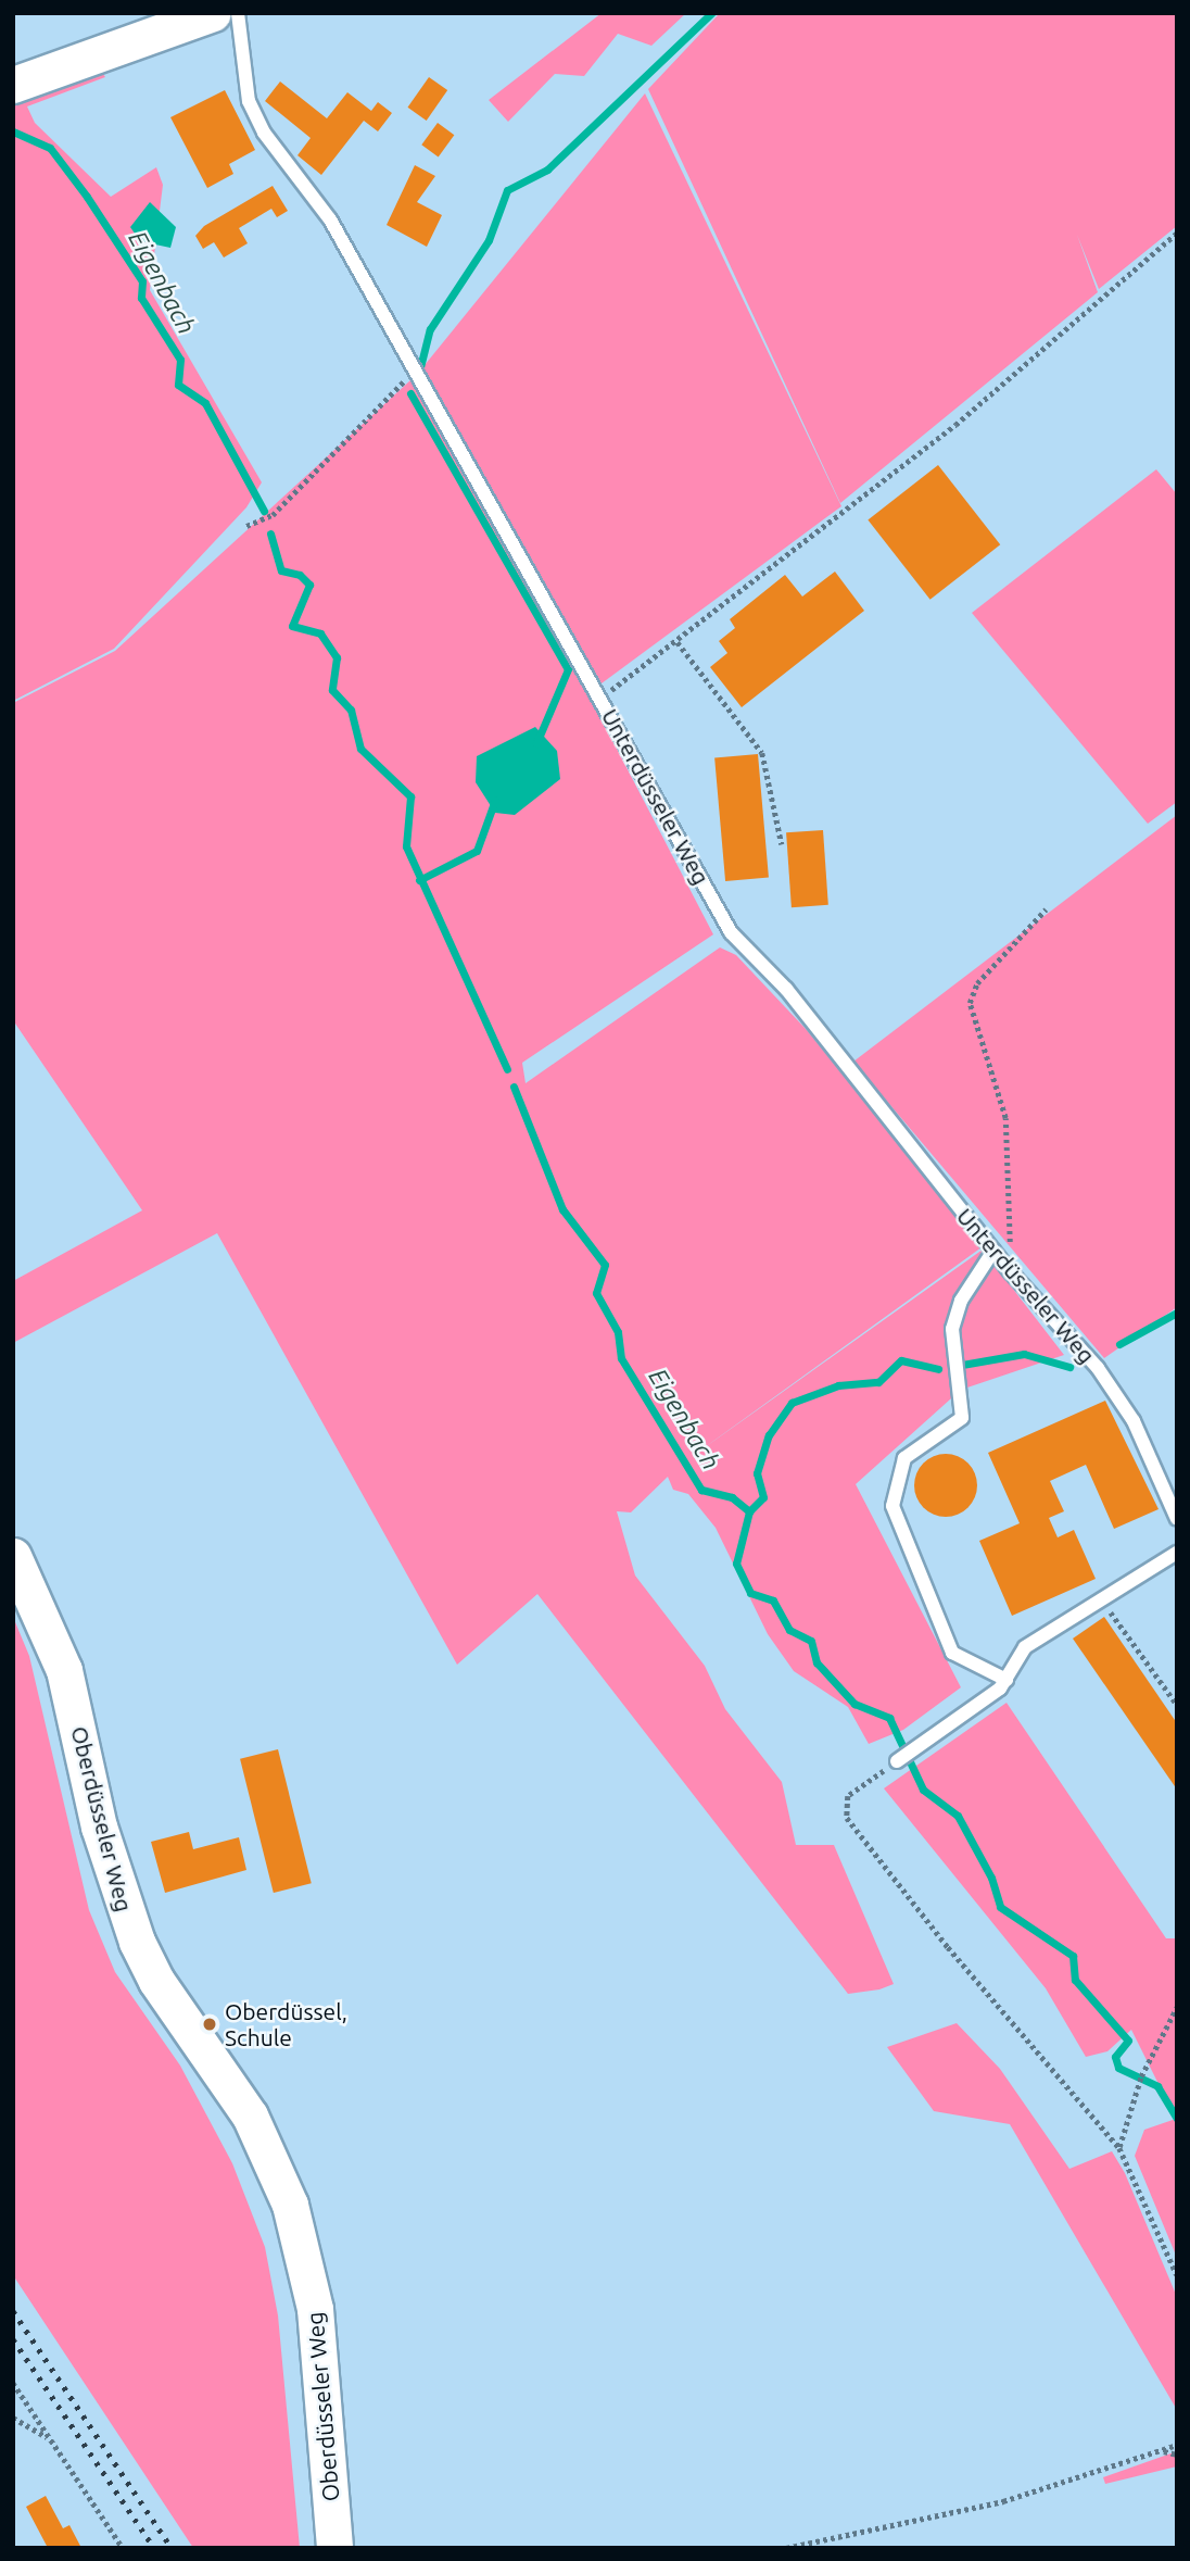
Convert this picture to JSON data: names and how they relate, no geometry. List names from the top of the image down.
{
  "streets": {
    "street": ["Oberdüsseler Weg"],
    "lane": ["Unterdüsseler Weg"]
  },
  "water": ["Eigenbach"],
  "places": ["Oberdüssel, Schule"]
}
